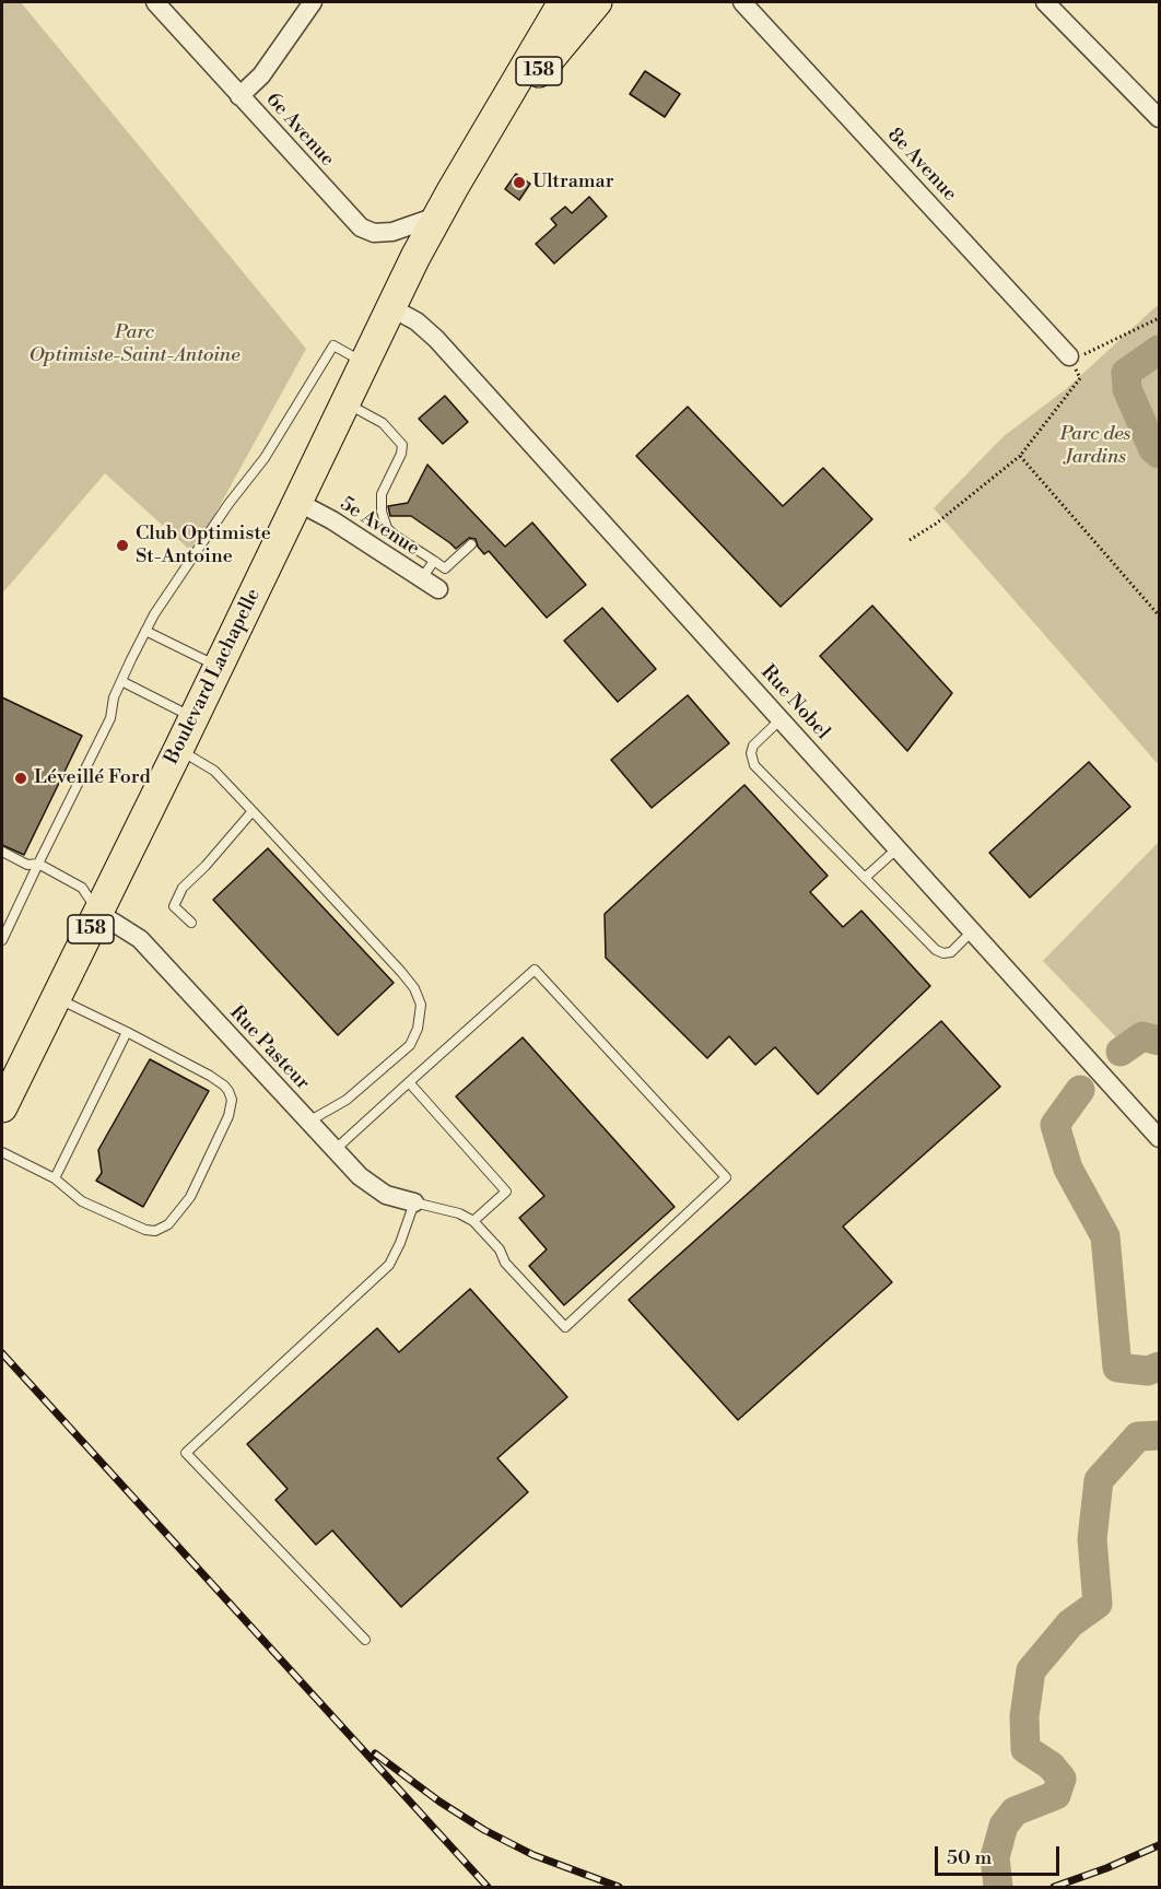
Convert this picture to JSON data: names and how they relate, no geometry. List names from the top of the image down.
{
  "streets": {
    "main road": ["158", "Boulevard Lachapelle"],
    "street": [
      "6e Avenue",
      "8e Avenue",
      "5e Avenue",
      "Rue Nobel",
      "Rue Pasteur"
    ]
  },
  "crossings": [
    ["6e Avenue", "Boulevard Lachapelle"],
    ["5e Avenue", "Boulevard Lachapelle"],
    ["Boulevard Lachapelle", "Rue Nobel"],
    ["Boulevard Lachapelle", "Rue Pasteur"]
  ],
  "parks": ["Parc Optimiste-Saint-Antoine", "Parc des Jardins"],
  "places": ["Ultramar", "Club Optimiste St-Antoine", "Léveillé Ford"],
  "scale_bar": "50 m"
}
